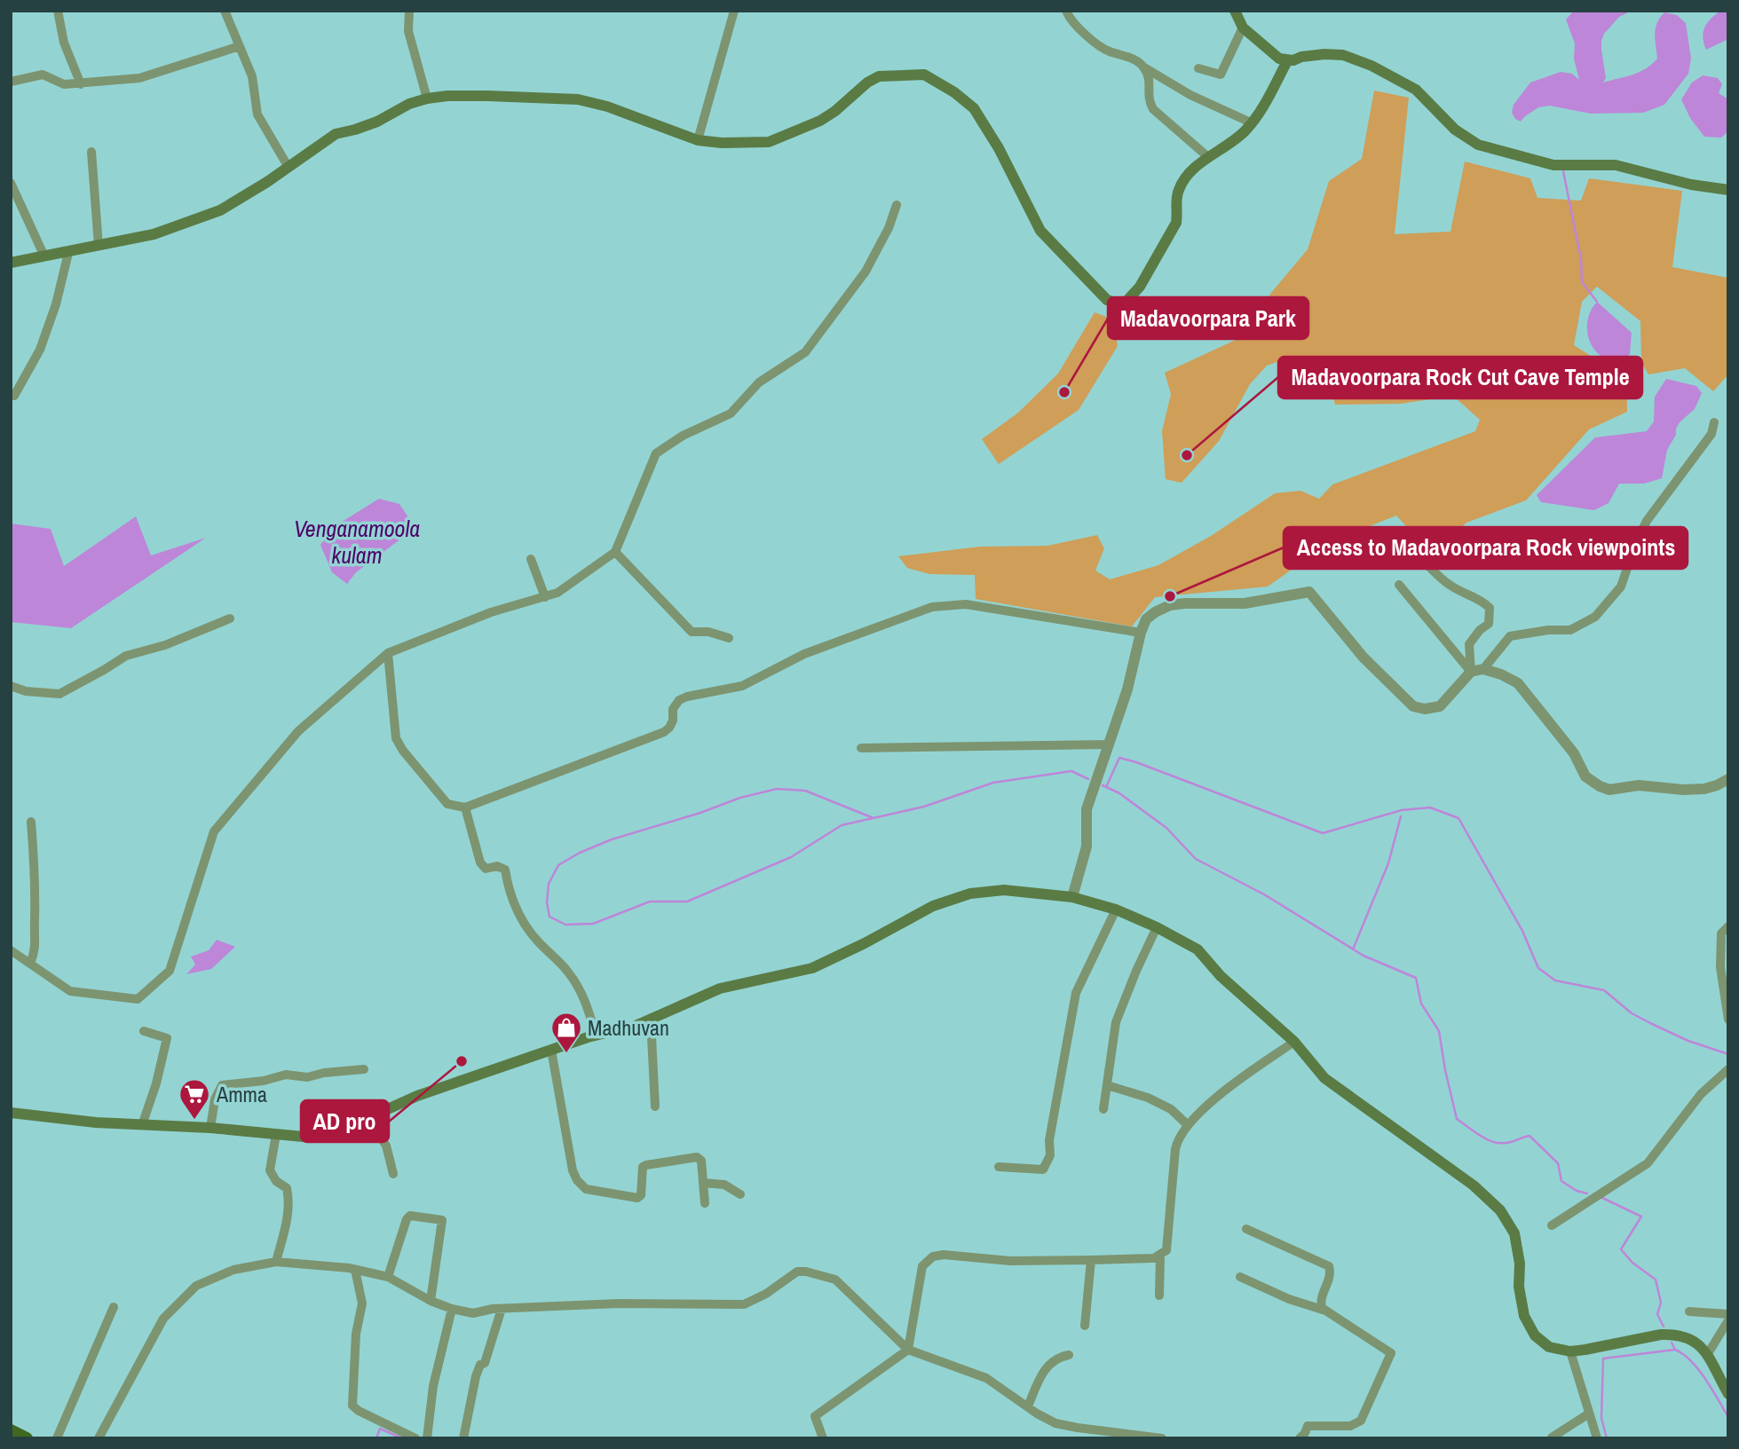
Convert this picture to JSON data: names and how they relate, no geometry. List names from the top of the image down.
{
  "water": ["Venganamoola kulam"],
  "places": {
    "other": [
      "Madavoorpara Park",
      "Madavoorpara Rock Cut Cave Temple",
      "Access to Madavoorpara Rock viewpoints",
      "AD pro"
    ],
    "shop": ["Madhuvan"],
    "supermarket": ["Amma"]
  }
}
